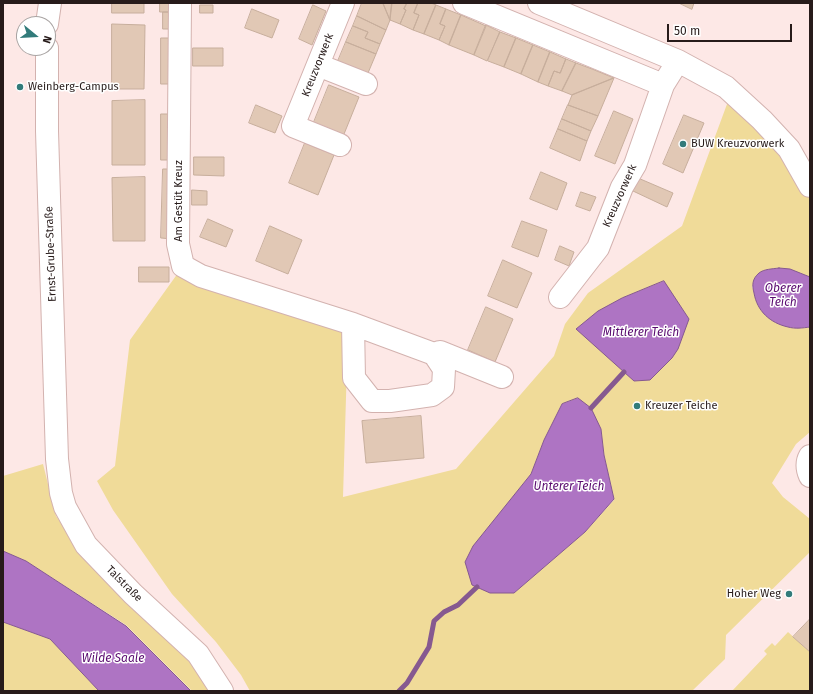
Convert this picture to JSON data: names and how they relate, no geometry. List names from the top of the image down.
{
  "streets": {
    "street": [
      "Kreuzvorwerk",
      "Am Gestüt Kreuz",
      "Ernst-Grube-Straße",
      "Talstraße"
    ]
  },
  "crossings": [
    ["Ernst-Grube-Straße", "Talstraße"]
  ],
  "water": [
    "Oberer Teich",
    "Mittlerer Teich",
    "Unterer Teich",
    "Wilde Saale"
  ],
  "places": [
    "Weinberg-Campus",
    "BUW Kreuzvorwerk",
    "Kreuzer Teiche",
    "Hoher Weg"
  ],
  "scale_bar": "50 m",
  "north": "right"
}
